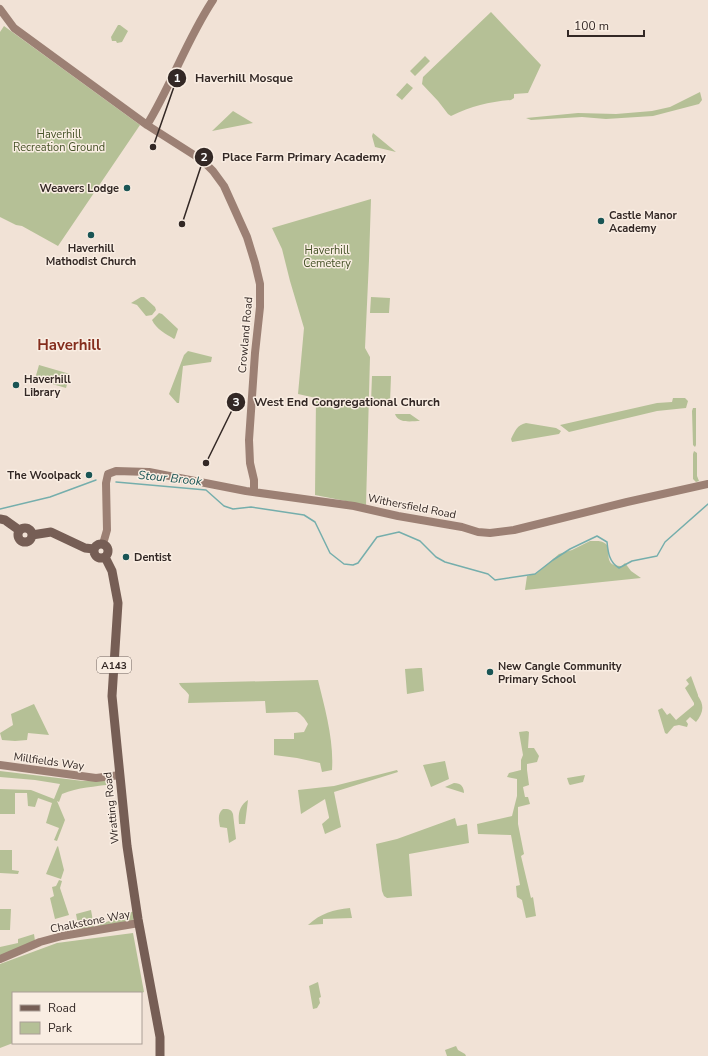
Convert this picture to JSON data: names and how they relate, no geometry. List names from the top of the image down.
{
  "streets": {
    "main road": ["A143", "Wratting Road"],
    "street": [
      "Crowland Road",
      "Withersfield Road",
      "Millfields Way",
      "Chalkstone Way"
    ]
  },
  "crossings": [
    ["Crowland Road", "Withersfield Road"],
    ["Withersfield Road", "Wratting Road"],
    ["Millfields Way", "Wratting Road"],
    ["Wratting Road", "Chalkstone Way"]
  ],
  "districts": ["Haverhill"],
  "water": ["Stour Brook"],
  "parks": ["Haverhill Recreation Ground", "Haverhill Cemetery"],
  "places": [
    "Haverhill Mosque",
    "Weavers Lodge",
    "Castle Manor Academy",
    "Place Farm Primary Academy",
    "Haverhill Mathodist Church",
    "Haverhill Library",
    "West End Congregational Church",
    "The Woolpack",
    "Dentist",
    "New Cangle Community Primary School"
  ],
  "legend": ["Road", "Park"],
  "scale_bar": "100 m"
}
